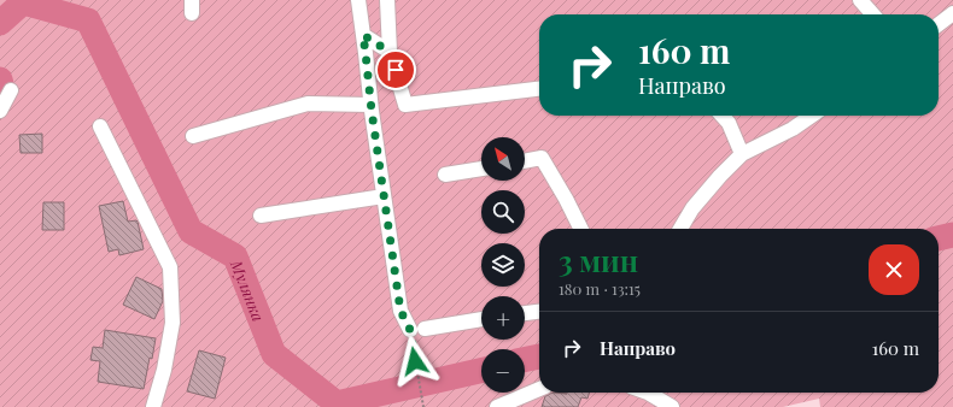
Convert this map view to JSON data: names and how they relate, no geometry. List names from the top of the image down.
{
  "water": ["Мулянка"],
  "north": "top left",
  "page": {
    "turn": ["160 m", "Направо"],
    "map_buttons": ["+", "−"],
    "heading": ["3 мин", "180 m · 13:15"],
    "list": [
      {
        "name": "Направо",
        "value": "160 m"
      }
    ]
  }
}
